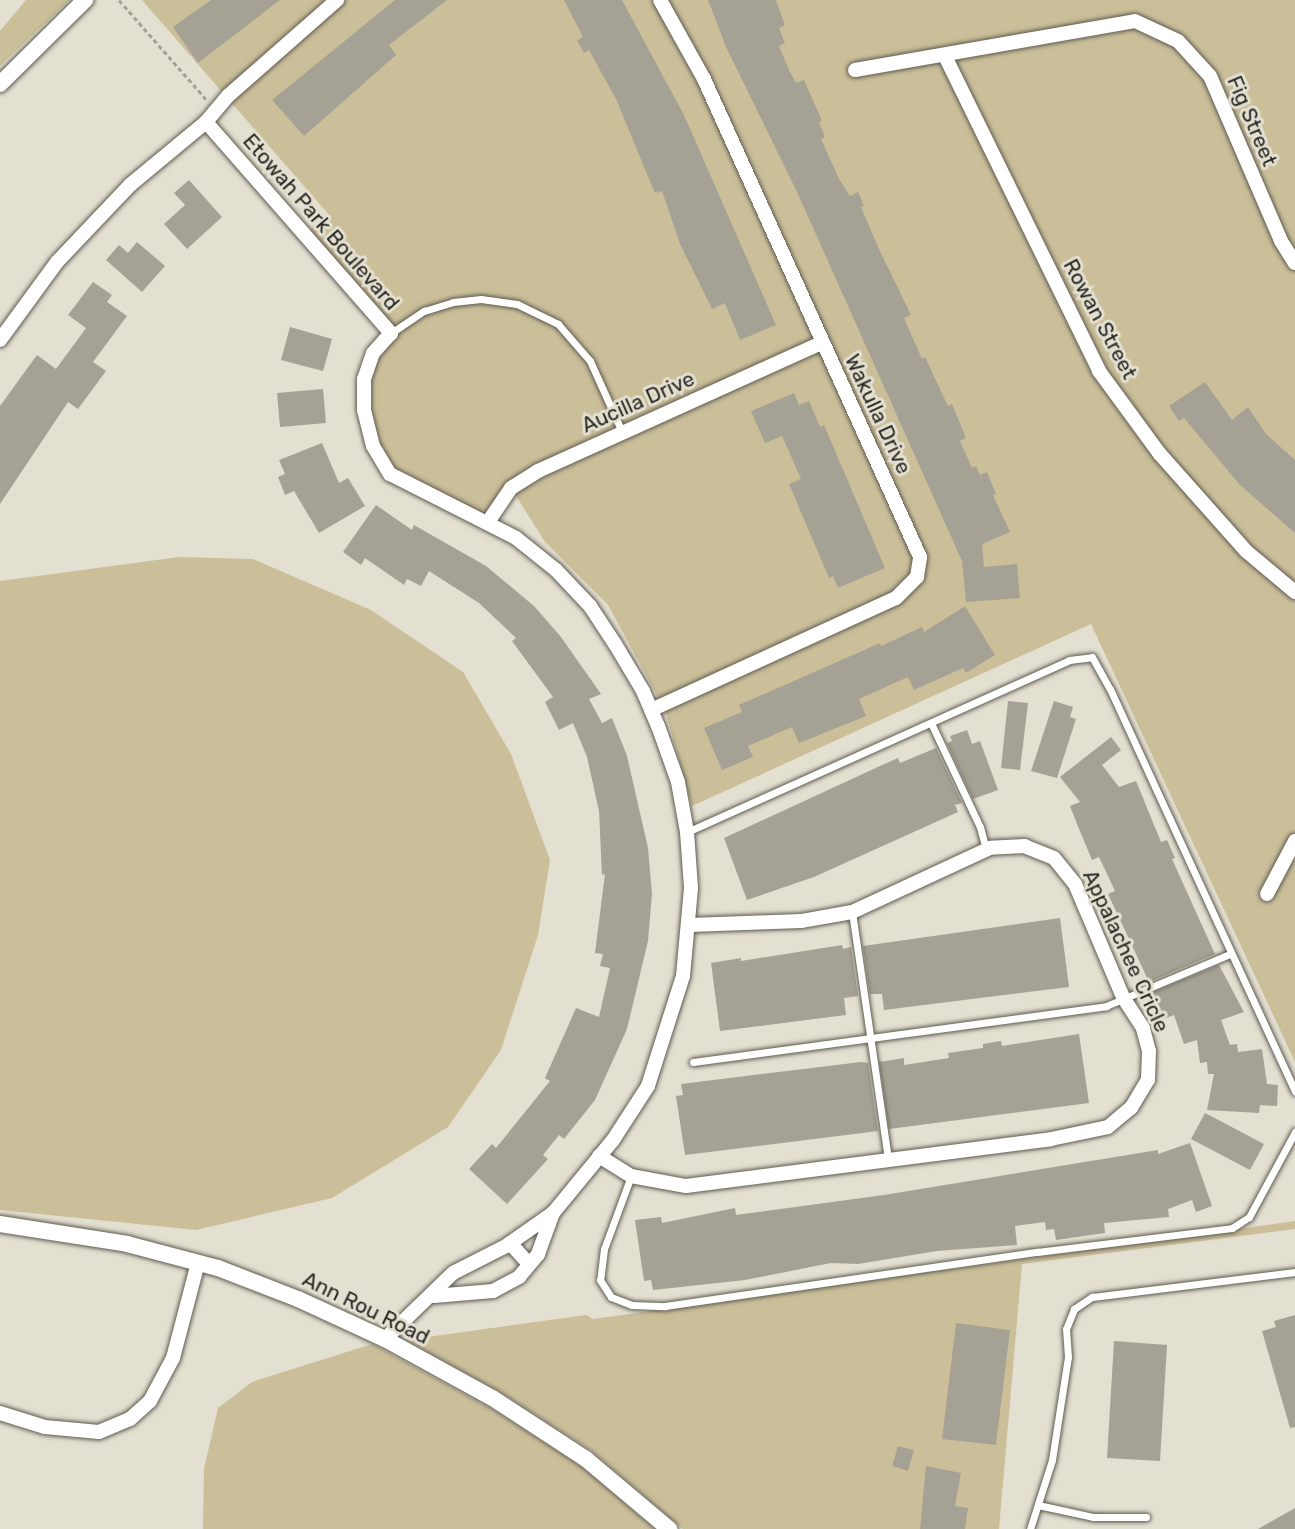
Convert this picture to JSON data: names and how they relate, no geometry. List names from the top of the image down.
{
  "streets": {
    "street": [
      "Fig Street",
      "Etowah Park Boulevard",
      "Rowan Street",
      "Aucilla Drive",
      "Wakulla Drive",
      "Appalachee Cricle",
      "Ann Rou Road"
    ]
  },
  "crossings": [
    ["Fig Street", "Rowan Street"],
    ["Etowah Park Boulevard", "Aucilla Drive"],
    ["Etowah Park Boulevard", "Wakulla Drive"],
    ["Etowah Park Boulevard", "Appalachee Cricle"],
    ["Etowah Park Boulevard", "Ann Rou Road"],
    ["Aucilla Drive", "Wakulla Drive"]
  ]
}
